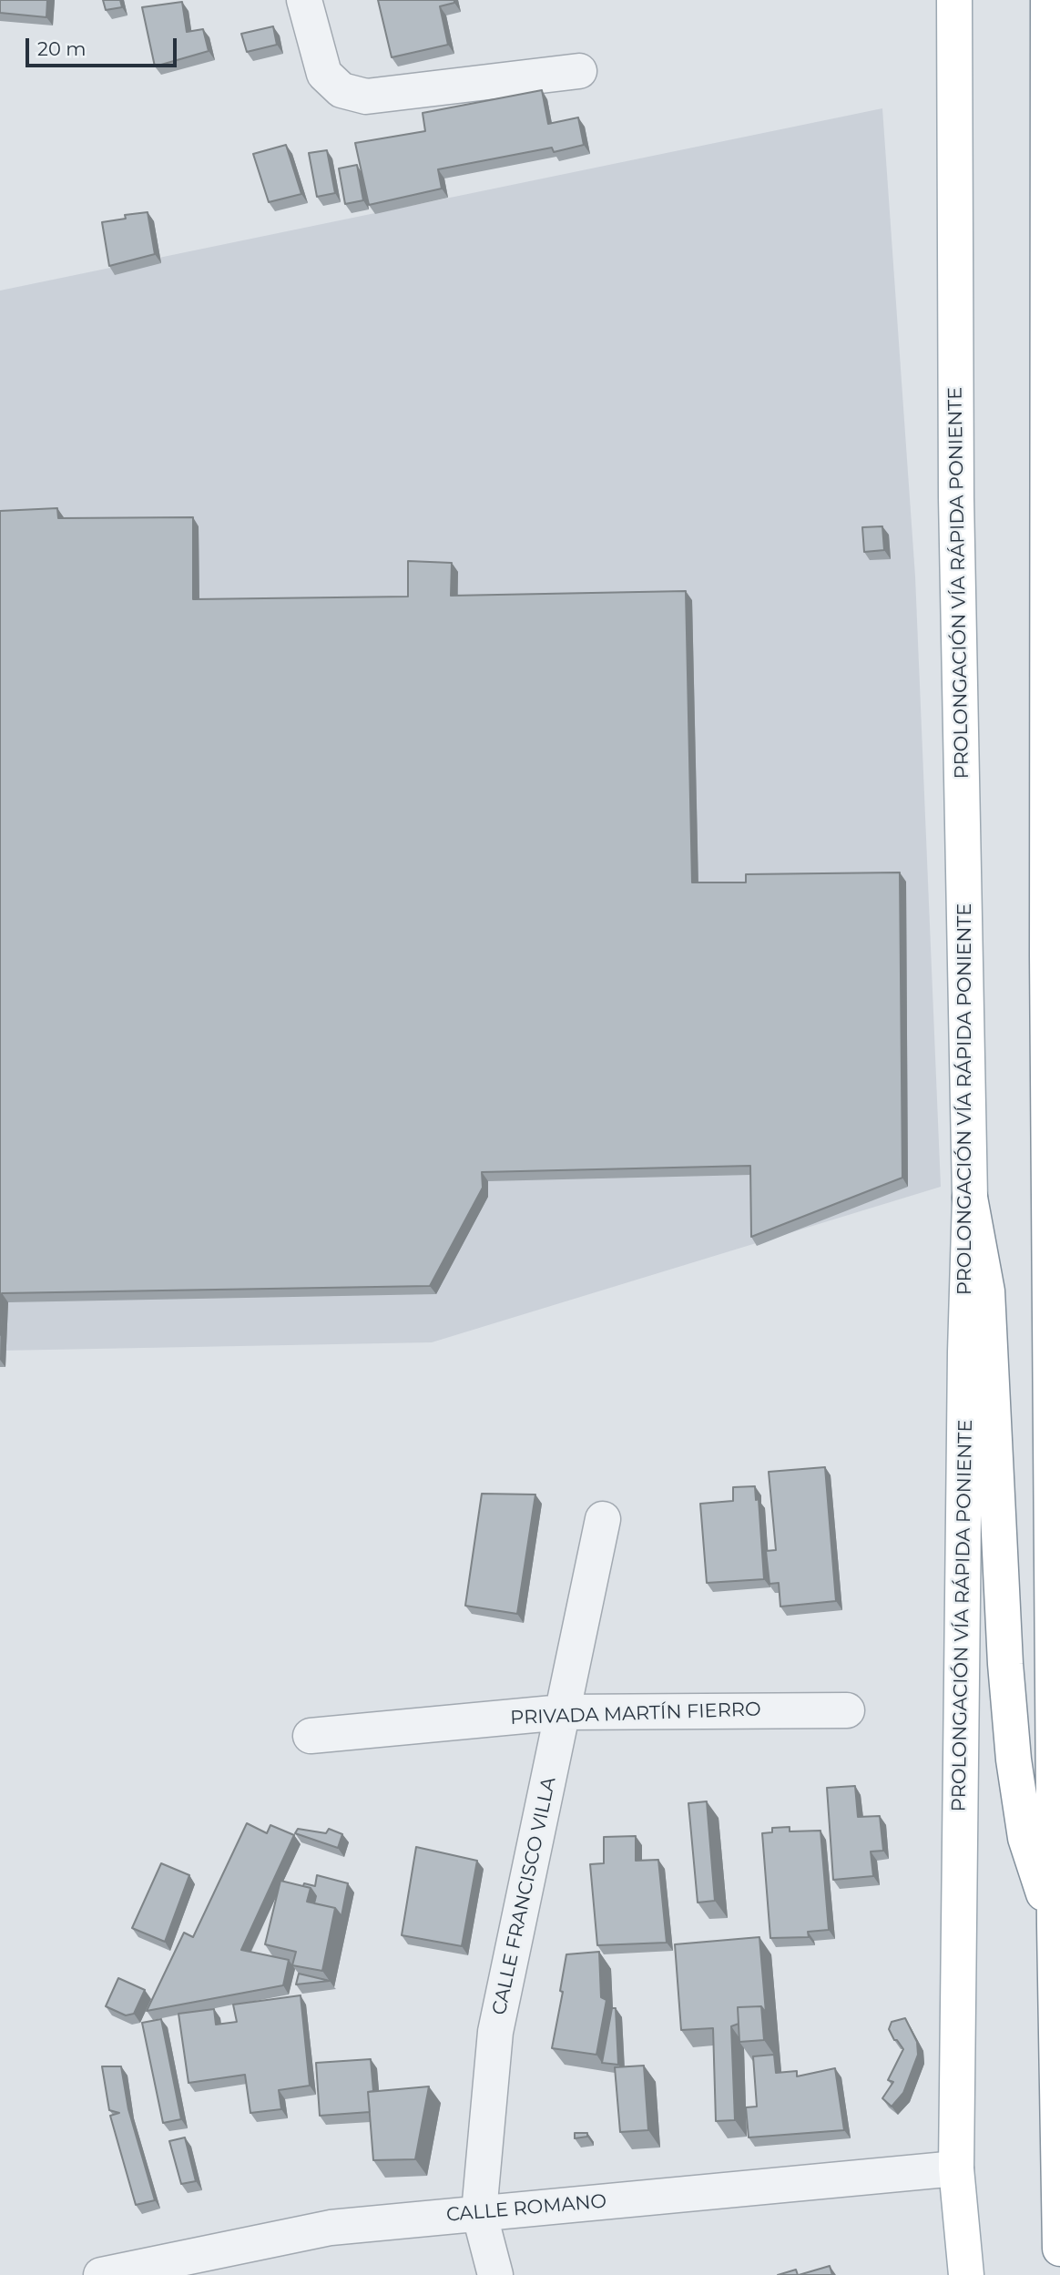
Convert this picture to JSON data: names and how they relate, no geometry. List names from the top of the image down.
{
  "streets": {
    "main road": ["PROLONGACIÓN VÍA RÁPIDA PONIENTE"],
    "street": ["PRIVADA MARTÍN FIERRO", "CALLE FRANCISCO VILLA", "CALLE ROMANO"]
  },
  "crossings": [
    ["PROLONGACIÓN VÍA RÁPIDA PONIENTE", "CALLE ROMANO"],
    ["PRIVADA MARTÍN FIERRO", "CALLE FRANCISCO VILLA"],
    ["CALLE FRANCISCO VILLA", "CALLE ROMANO"]
  ],
  "scale_bar": "20 m"
}
